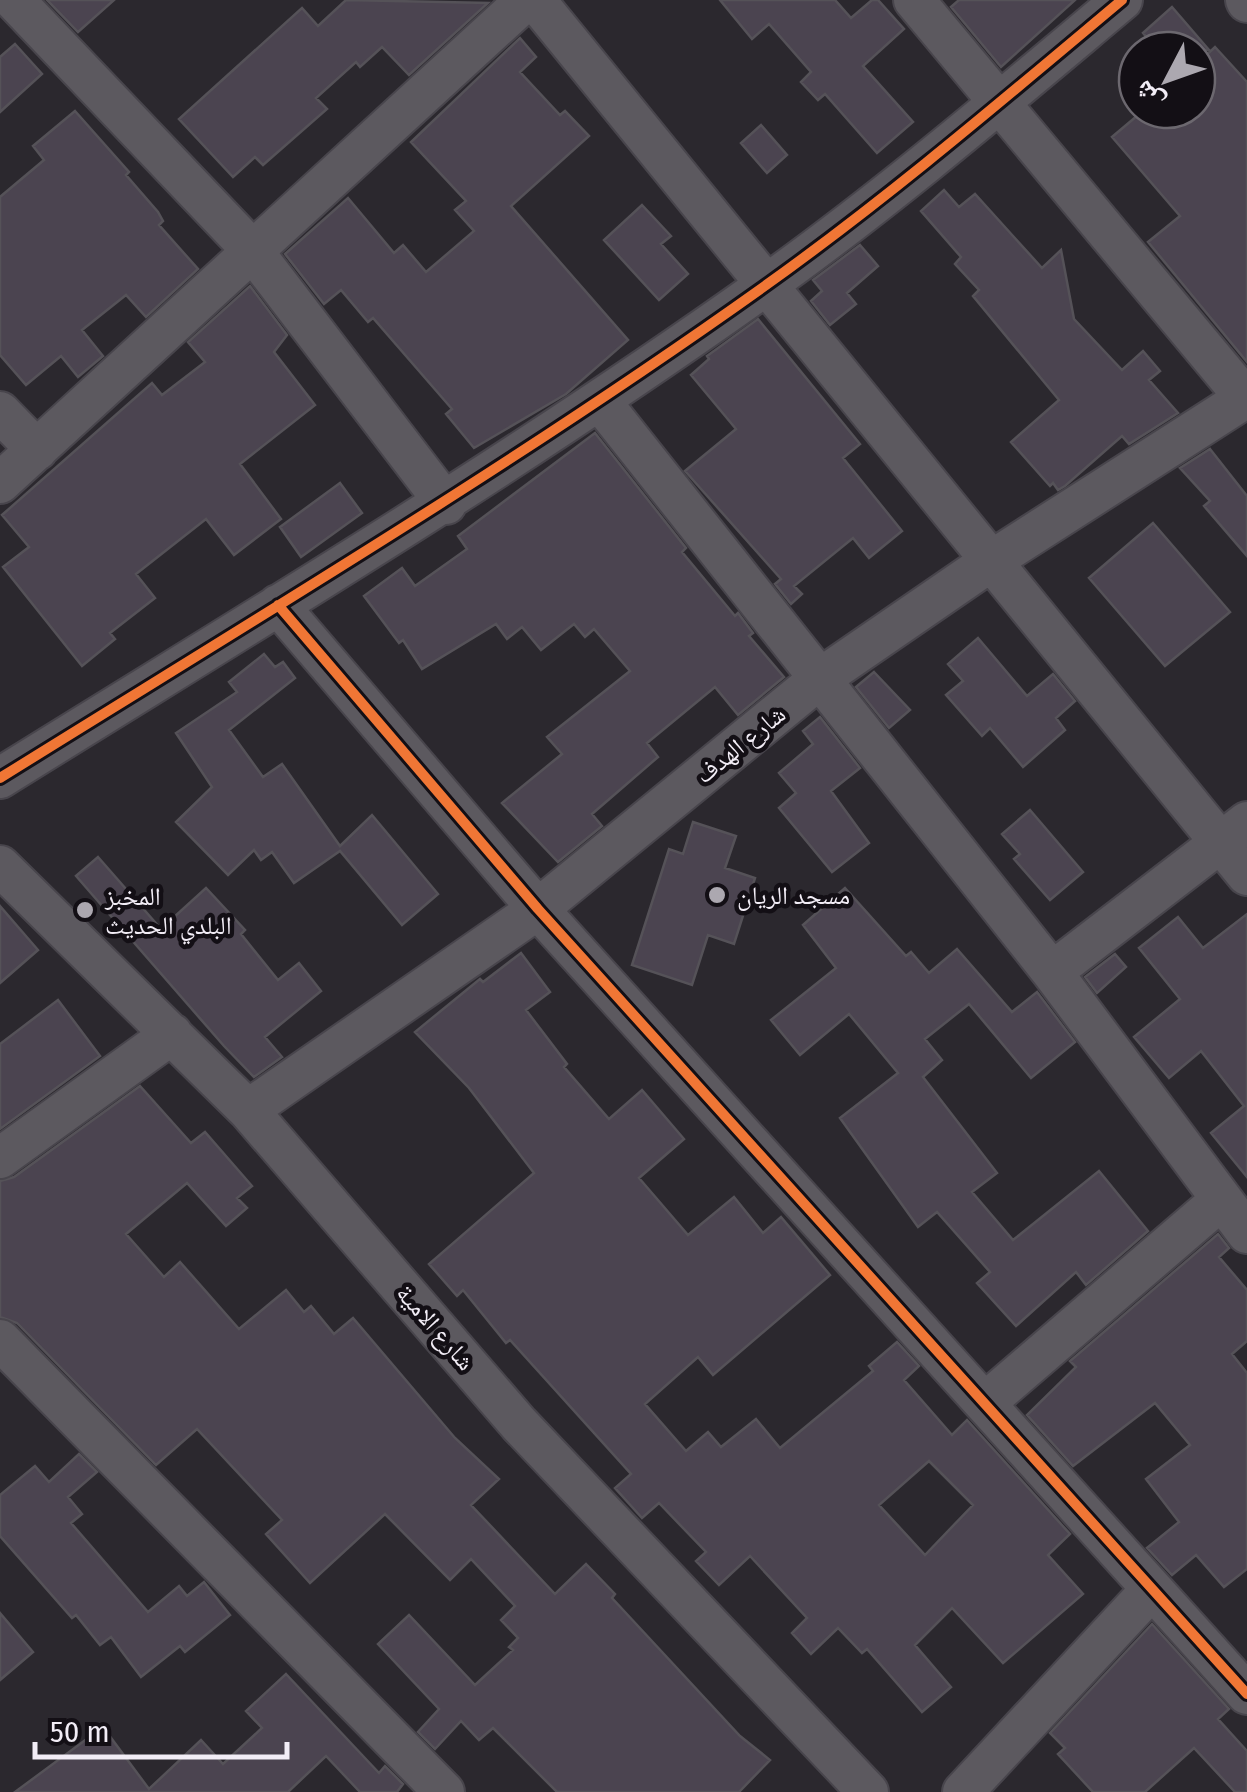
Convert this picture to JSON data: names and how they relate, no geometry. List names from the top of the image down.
{
  "streets": {
    "street": ["شارع الهدف", "شارع الامية"]
  },
  "crossings": [
    ["شارع الهدف", "شارع الامية"]
  ],
  "places": ["مسجد الريان", "المخبز البلدي الحديث"],
  "scale_bar": "50 m",
  "north": "bottom left"
}
